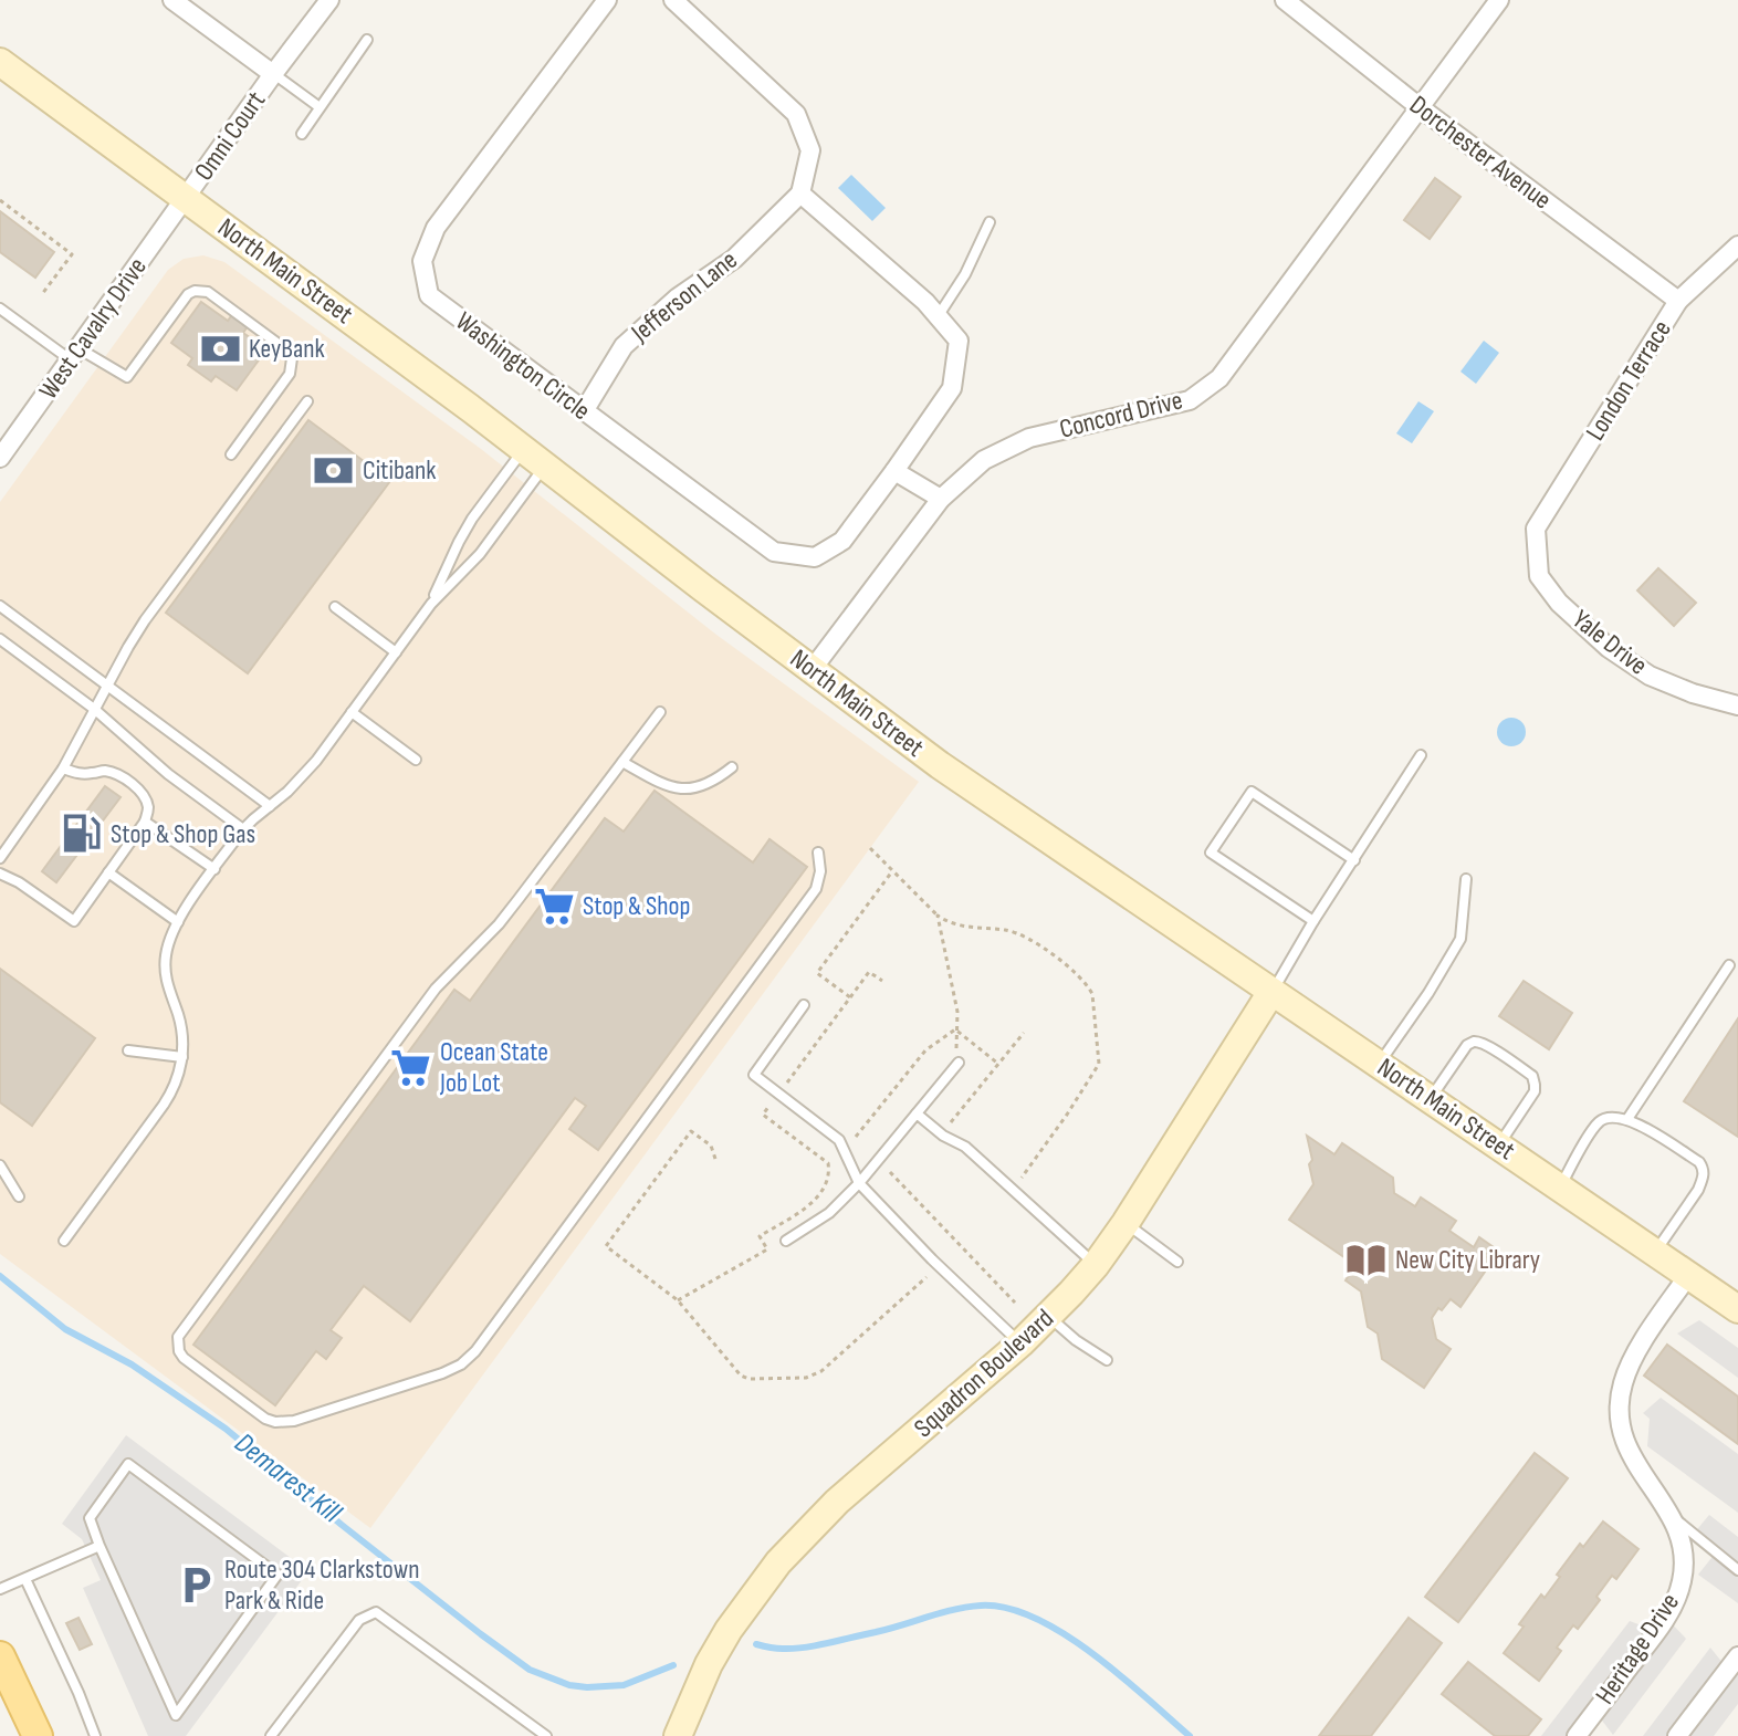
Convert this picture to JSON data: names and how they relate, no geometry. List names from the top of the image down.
{
  "streets": {
    "street": [
      "Omni Court",
      "Dorchester Avenue",
      "North Main Street",
      "Jefferson Lane",
      "West Cavalry Drive",
      "Washington Circle",
      "London Terrace",
      "Concord Drive",
      "Yale Drive",
      "Squadron Boulevard",
      "Heritage Drive"
    ]
  },
  "crossings": [
    ["Omni Court", "North Main Street"],
    ["Omni Court", "West Cavalry Drive"],
    ["Dorchester Avenue", "London Terrace"],
    ["Dorchester Avenue", "Concord Drive"],
    ["North Main Street", "West Cavalry Drive"],
    ["North Main Street", "Concord Drive"],
    ["North Main Street", "Squadron Boulevard"],
    ["North Main Street", "Heritage Drive"],
    ["Jefferson Lane", "Washington Circle"],
    ["London Terrace", "Yale Drive"]
  ],
  "water": ["Demarest Kill"],
  "places": {
    "bank": ["KeyBank", "Citibank"],
    "fuel station": ["Stop & Shop Gas"],
    "supermarket": ["Stop & Shop", "Ocean State Job Lot"],
    "library": ["New City Library"],
    "parking": ["Route 304 Clarkstown Park & Ride"]
  }
}
